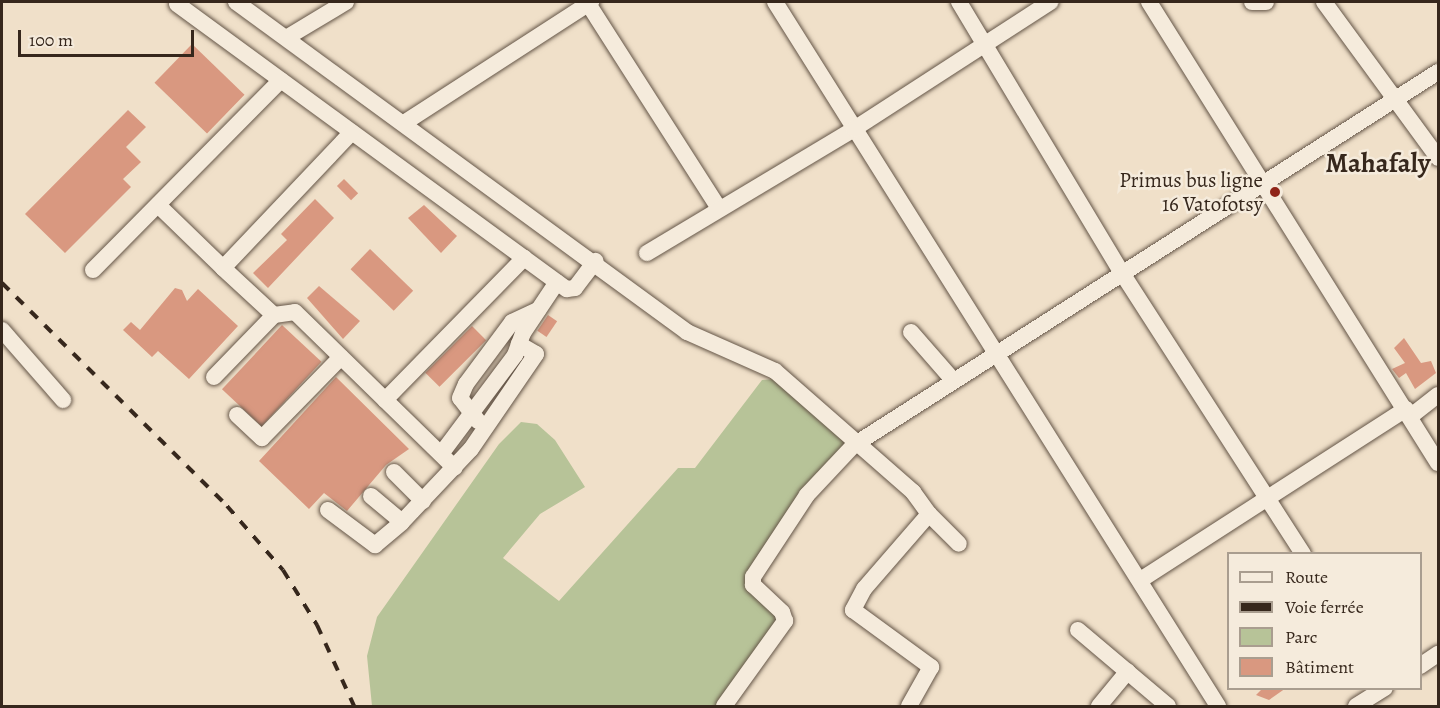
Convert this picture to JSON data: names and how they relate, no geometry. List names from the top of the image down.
{
  "districts": ["Mahafaly"],
  "places": ["Primus bus ligne 16 Vatofotsy"],
  "legend": [
    "Route",
    "Voie ferrée",
    "Parc",
    "Bâtiment"
  ],
  "scale_bar": "100 m"
}
